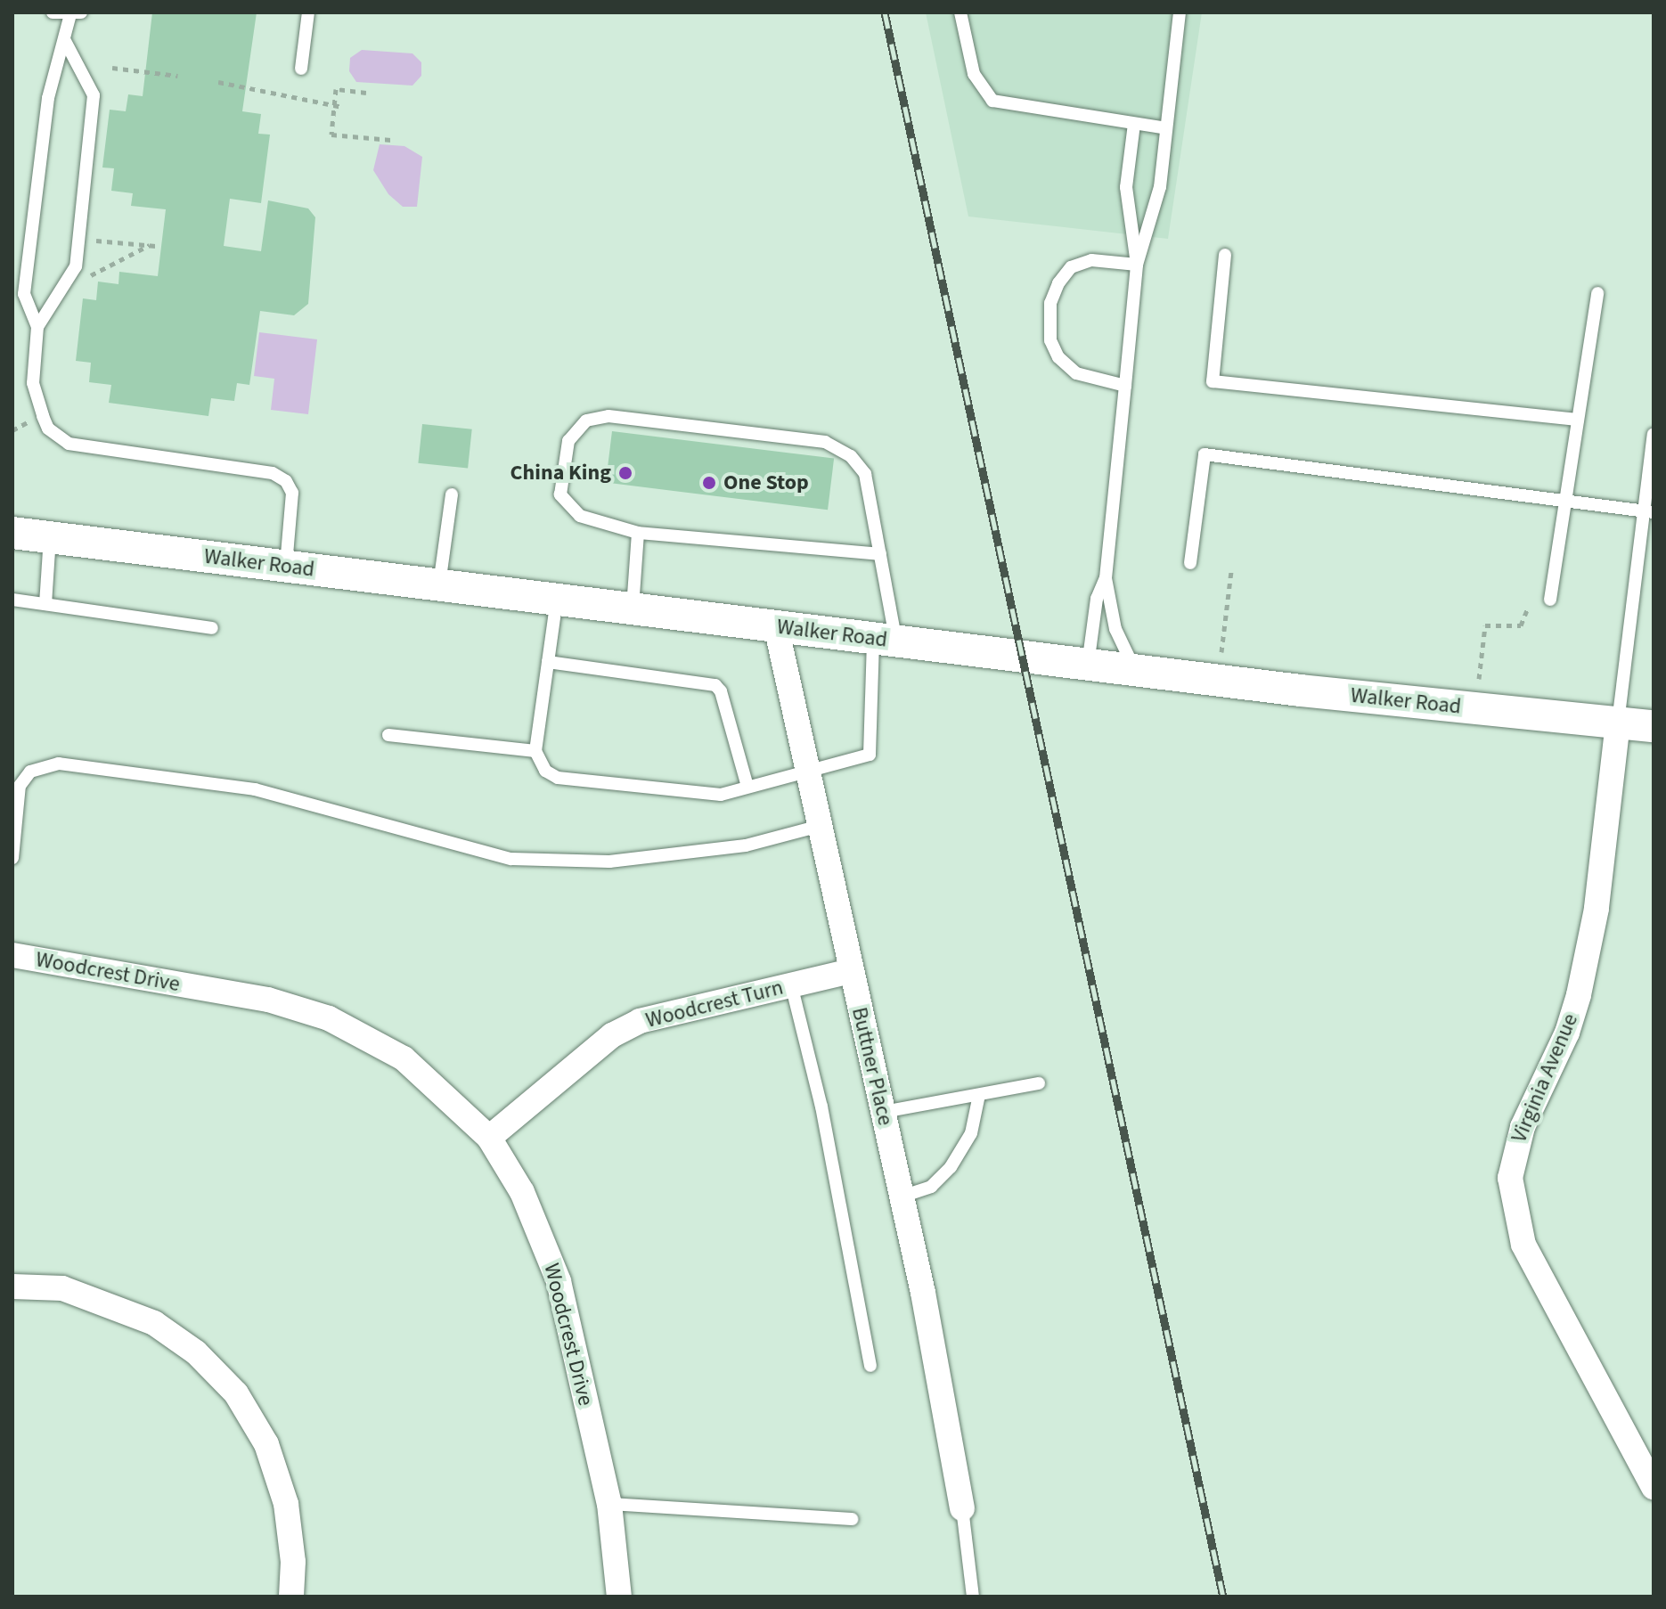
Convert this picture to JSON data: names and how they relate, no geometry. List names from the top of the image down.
{
  "streets": {
    "street": [
      "Walker Road",
      "Woodcrest Drive",
      "Woodcrest Turn",
      "Buttner Place",
      "Virginia Avenue"
    ]
  },
  "crossings": [
    ["Walker Road", "Buttner Place"],
    ["Walker Road", "Virginia Avenue"],
    ["Woodcrest Drive", "Woodcrest Turn"],
    ["Woodcrest Turn", "Buttner Place"]
  ],
  "places": ["China King", "One Stop"]
}
